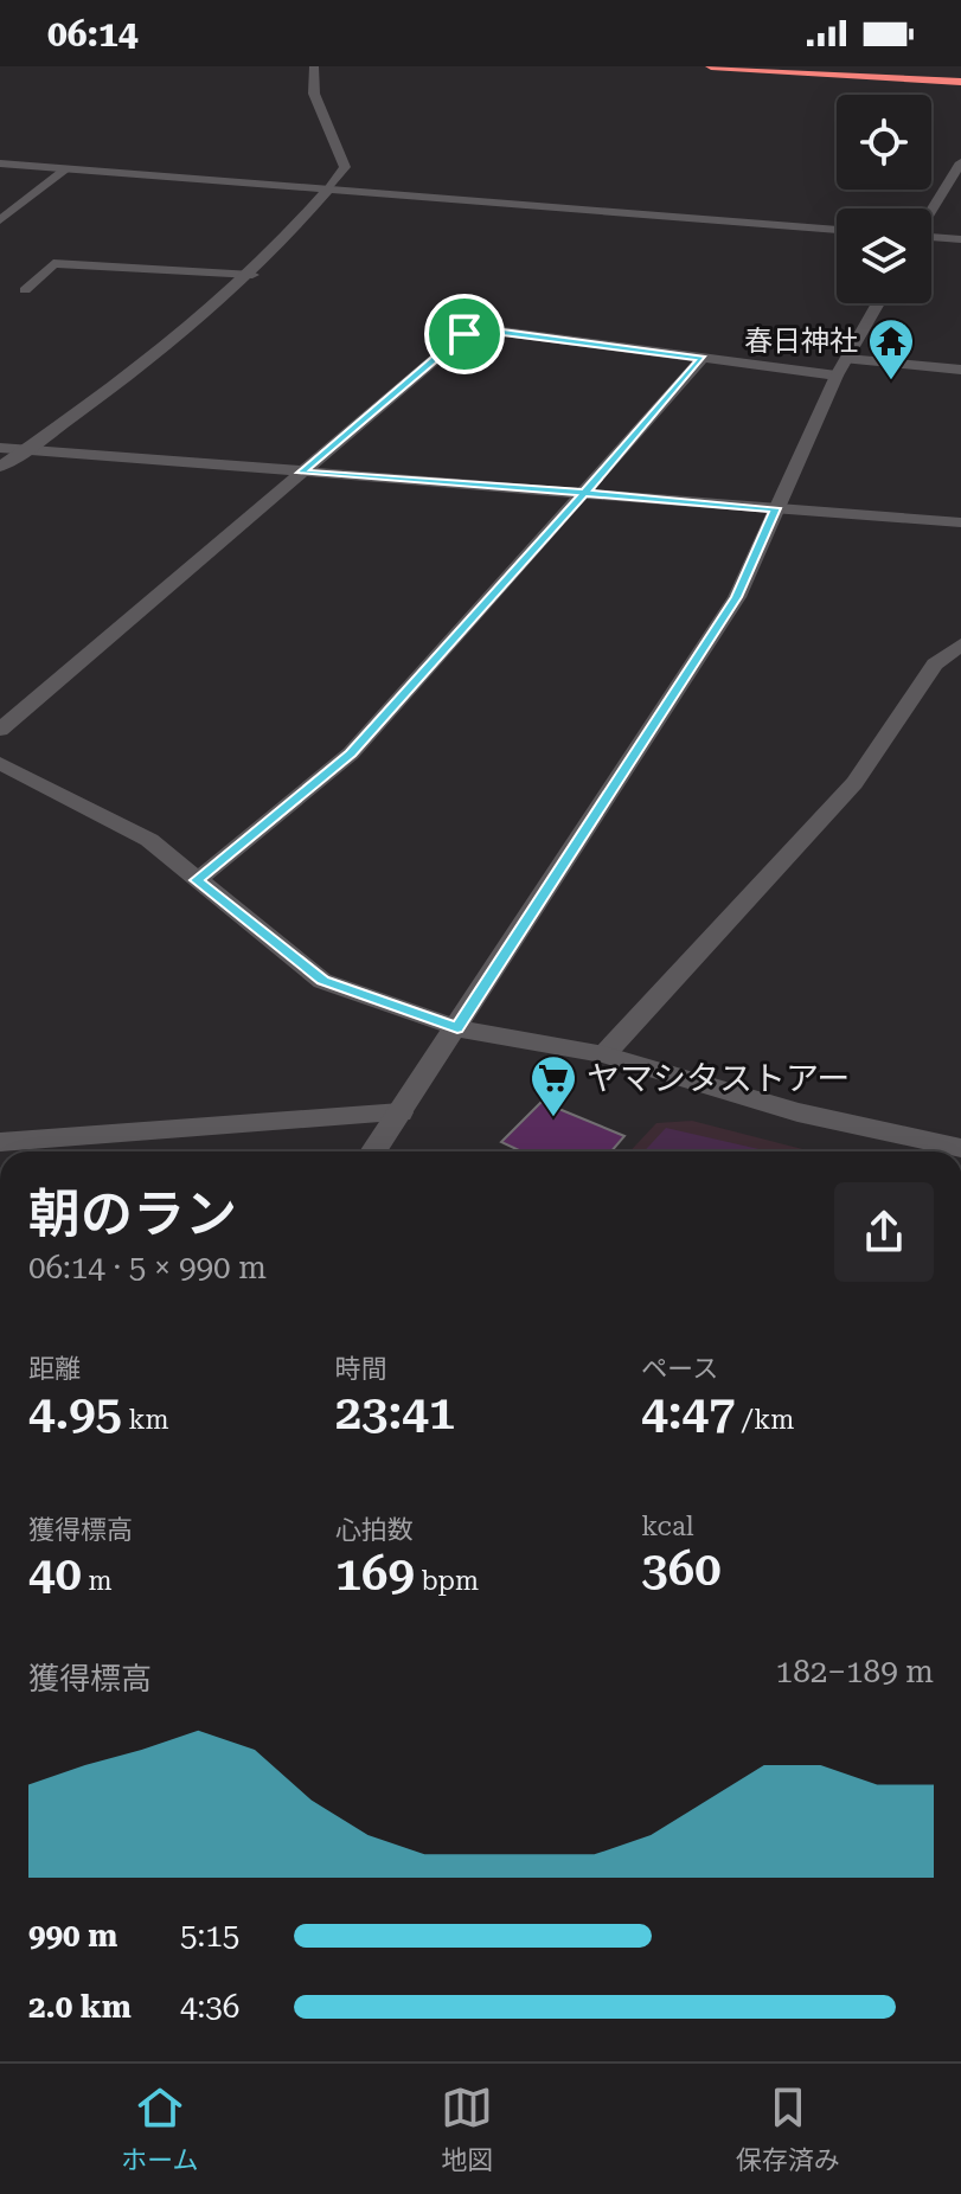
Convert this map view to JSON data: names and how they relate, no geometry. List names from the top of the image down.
{
  "places": {
    "temple": ["春日神社"],
    "supermarket": ["ヤマシタストアー"]
  },
  "page": {
    "status": "06:14",
    "heading": ["朝のラン", "06:14 · 5 × 990 m"],
    "stats": [
      ["距離", "4.95 km"],
      ["時間", "23:41"],
      ["ペース", "4:47 /km"],
      ["獲得標高", "40 m"],
      ["心拍数", "169 bpm"],
      ["kcal", "360"]
    ],
    "chart": ["獲得標高", "182–189 m"],
    "list": [
      {
        "name": "990 m",
        "note": "5:15"
      },
      {
        "name": "2.0 km",
        "note": "4:36"
      }
    ],
    "tabs": ["ホーム", "地図", "保存済み"]
  }
}
